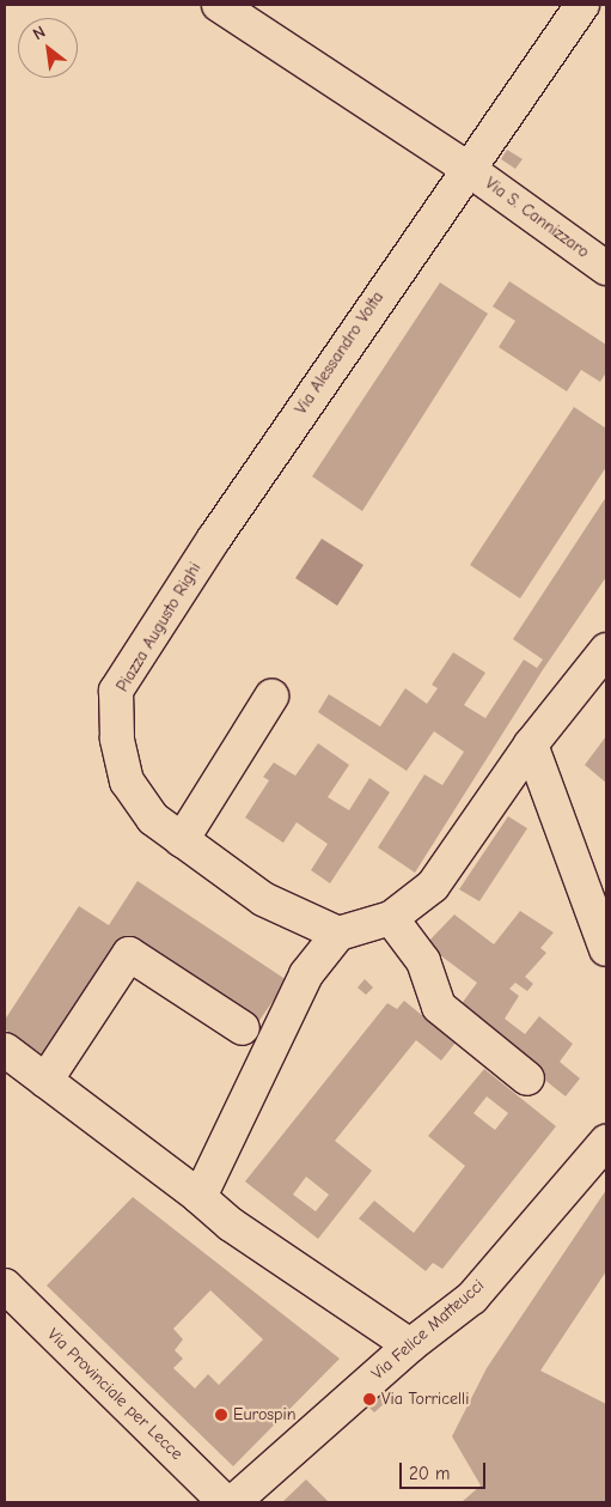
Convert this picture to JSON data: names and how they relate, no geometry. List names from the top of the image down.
{
  "streets": {
    "street": [
      "Via S. Cannizzaro",
      "Via Alessandro Volta",
      "Piazza Augusto Righi",
      "Via Felice Matteucci",
      "Via Provinciale per Lecce"
    ]
  },
  "crossings": [
    ["Via S. Cannizzaro", "Via Alessandro Volta"],
    ["Via Alessandro Volta", "Piazza Augusto Righi"]
  ],
  "places": ["Via Torricelli", "Eurospin"],
  "scale_bar": "20 m",
  "north": "top left"
}
